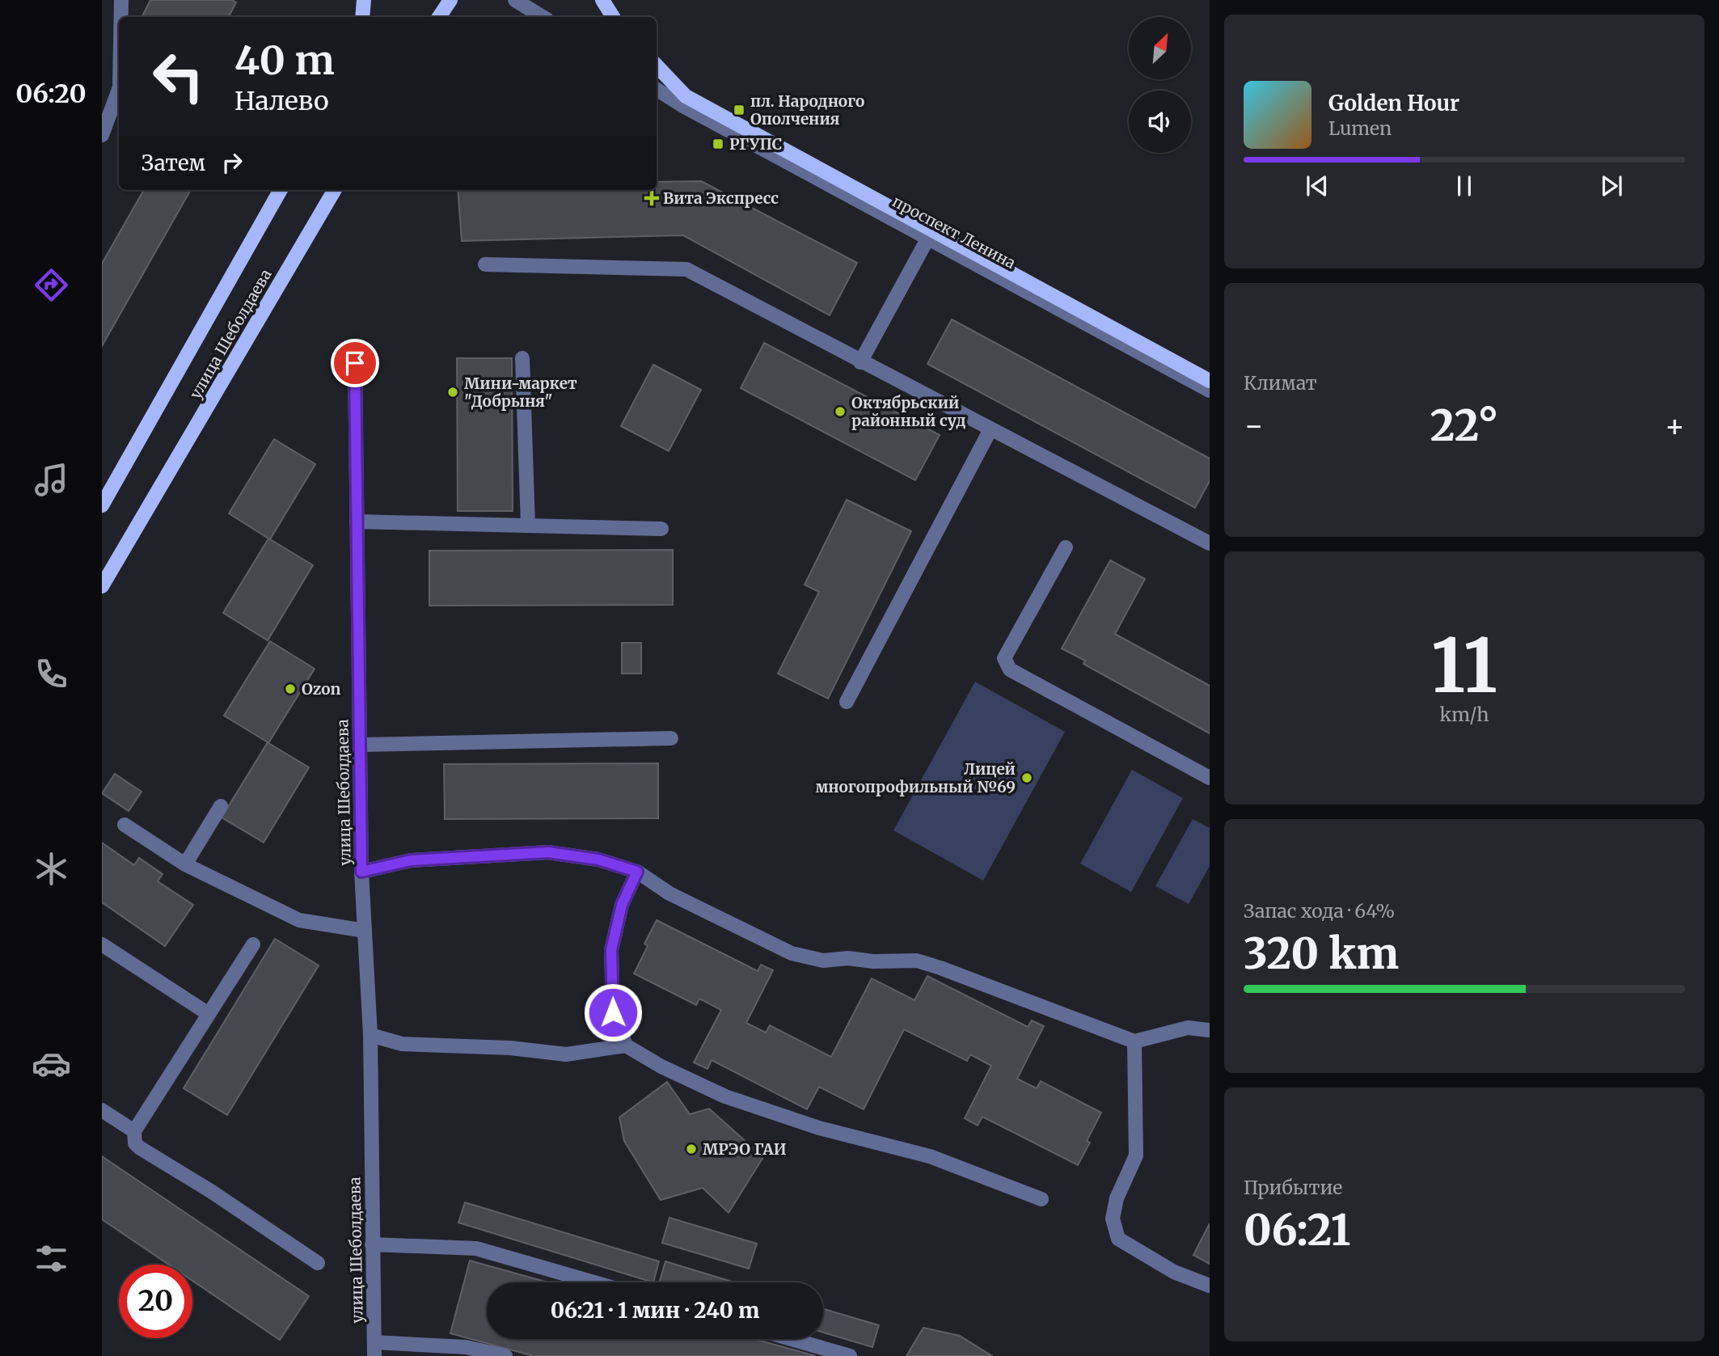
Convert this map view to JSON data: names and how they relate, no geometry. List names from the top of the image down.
{
  "streets": {
    "main road": ["улица Шеболдаева"],
    "street": ["проспект Ленина"]
  },
  "places": {
    "transit": ["пл. Народного Ополчения", "РГУПС"],
    "health": ["Вита Экспресс"],
    "other": [
      "Мини-маркет \"Добрыня\"",
      "Октябрьский районный суд",
      "Ozon",
      "Лицей многопрофильный №69",
      "МРЭО ГАИ"
    ]
  },
  "north": "top right",
  "page": {
    "tabs": "06:20",
    "turn": ["40 m", "Налево"],
    "song": ["Golden Hour", "Lumen"],
    "then": "Затем",
    "tile": [
      "Климат",
      ["11", "km/h"],
      ["Запас хода · 64%", "320 km"],
      ["Прибытие", "06:21"]
    ],
    "heat": ["−", "22°", "+"],
    "limit": "20",
    "trip": "06:21 · 1 мин · 240 m"
  }
}
